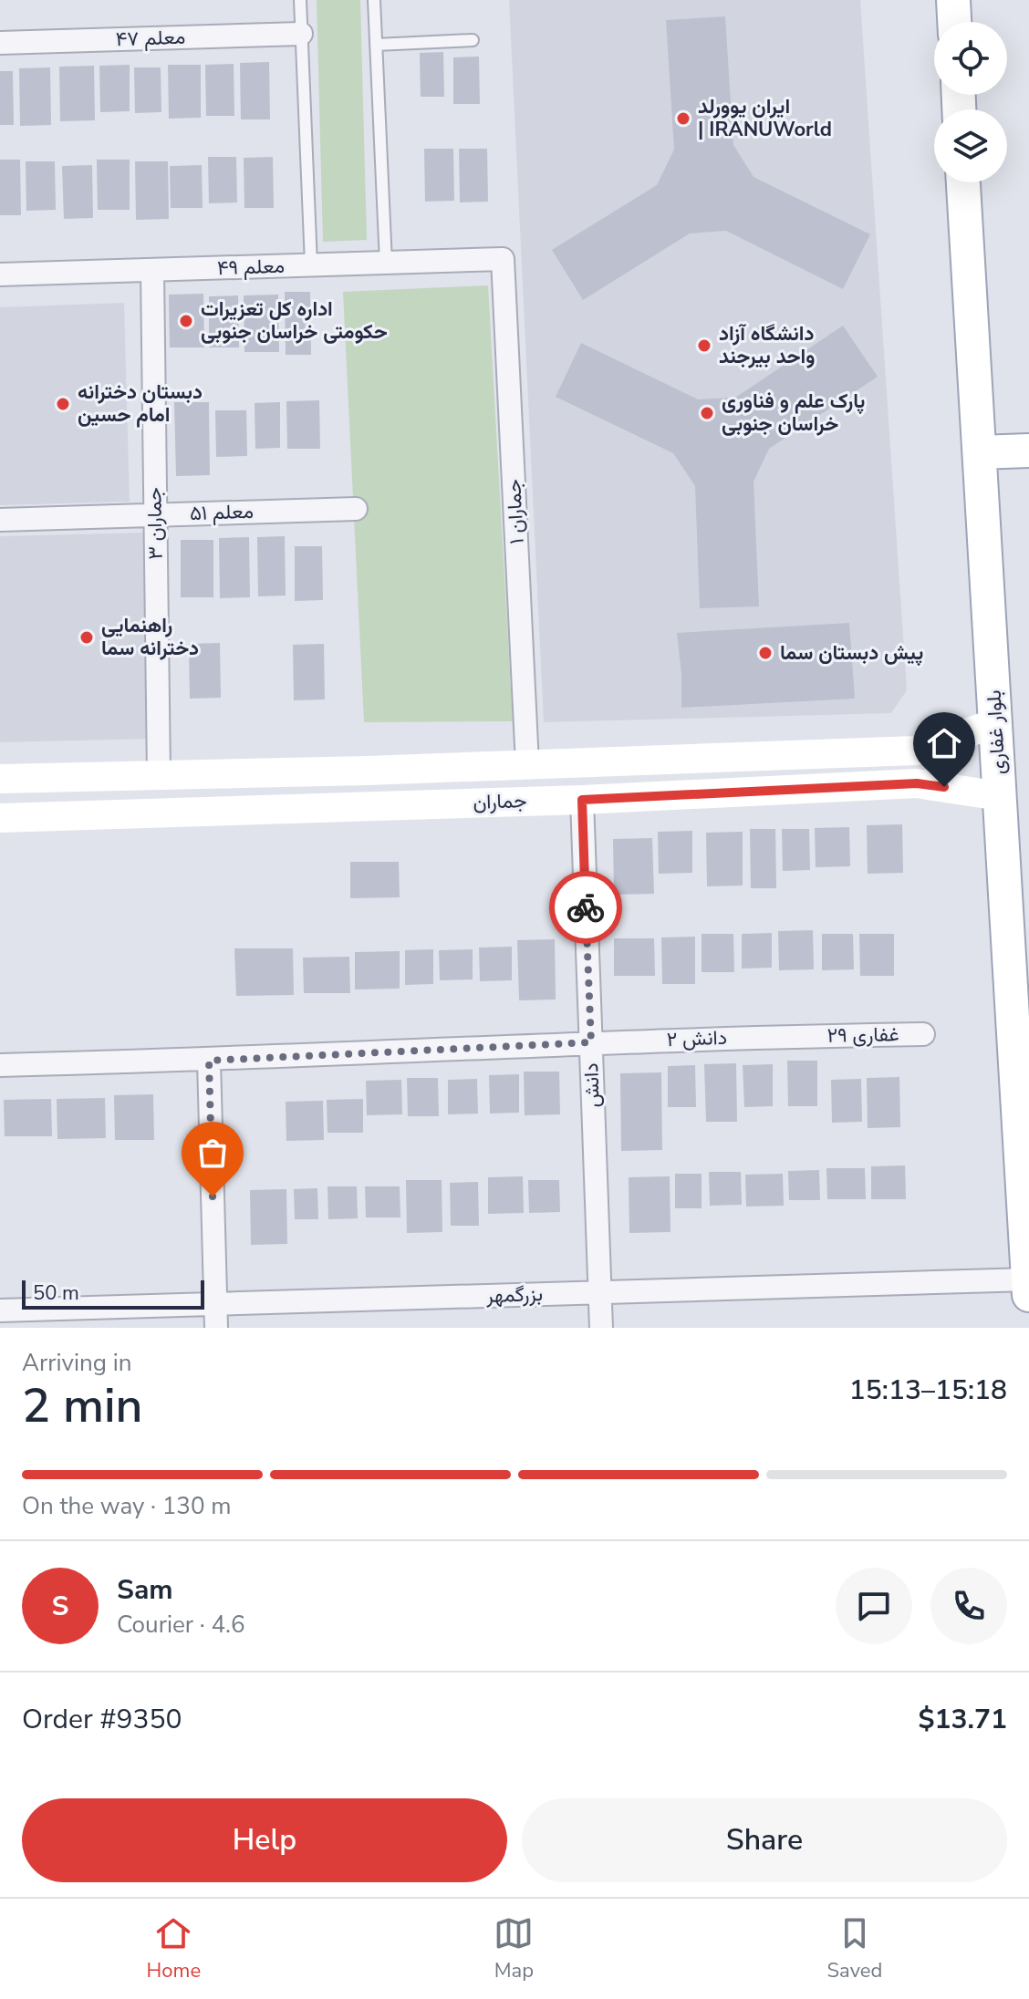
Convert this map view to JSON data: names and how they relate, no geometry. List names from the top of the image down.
{
  "streets": {
    "main road": ["بلوار غفاری"],
    "street": [
      "معلم ۴۷",
      "معلم ۴۹",
      "جماران ۱",
      "معلم ۵۱",
      "جماران ۳",
      "جماران",
      "غفاری ۲۹",
      "دانش ۲",
      "دانش",
      "بزرگمهر"
    ]
  },
  "crossings": [
    ["معلم ۴۹", "جماران ۱"],
    ["معلم ۴۹", "جماران ۳"],
    ["جماران ۱", "جماران"],
    ["معلم ۵۱", "جماران ۳"],
    ["جماران ۳", "جماران"],
    ["بلوار غفاری", "جماران"],
    ["بلوار غفاری", "بزرگمهر"],
    ["جماران", "دانش"],
    ["غفاری ۲۹", "دانش ۲"],
    ["دانش ۲", "دانش"],
    ["دانش", "بزرگمهر"]
  ],
  "places": [
    "ایران یوورلد | IRANUWorld",
    "اداره کل تعزیرات حکومتی خراسان جنوبی",
    "دانشگاه آزاد واحد بیرجند",
    "دبستان دخترانه امام حسین",
    "پارک علم و فناوری خراسان جنوبی",
    "راهنمایی دخترانه سما",
    "پیش دبستان سما"
  ],
  "scale_bar": "50 m",
  "page": {
    "scale": "50 m",
    "heading": ["2 min", "Arriving in", "15:13–15:18"],
    "panel": [
      "Sam",
      "Courier · 4.6",
      "Order #9350",
      "$13.71"
    ],
    "bar": "On the way · 130 m",
    "round": "S",
    "buttons": ["Help", "Share"],
    "tabs": ["Home", "Map", "Saved"]
  }
}
